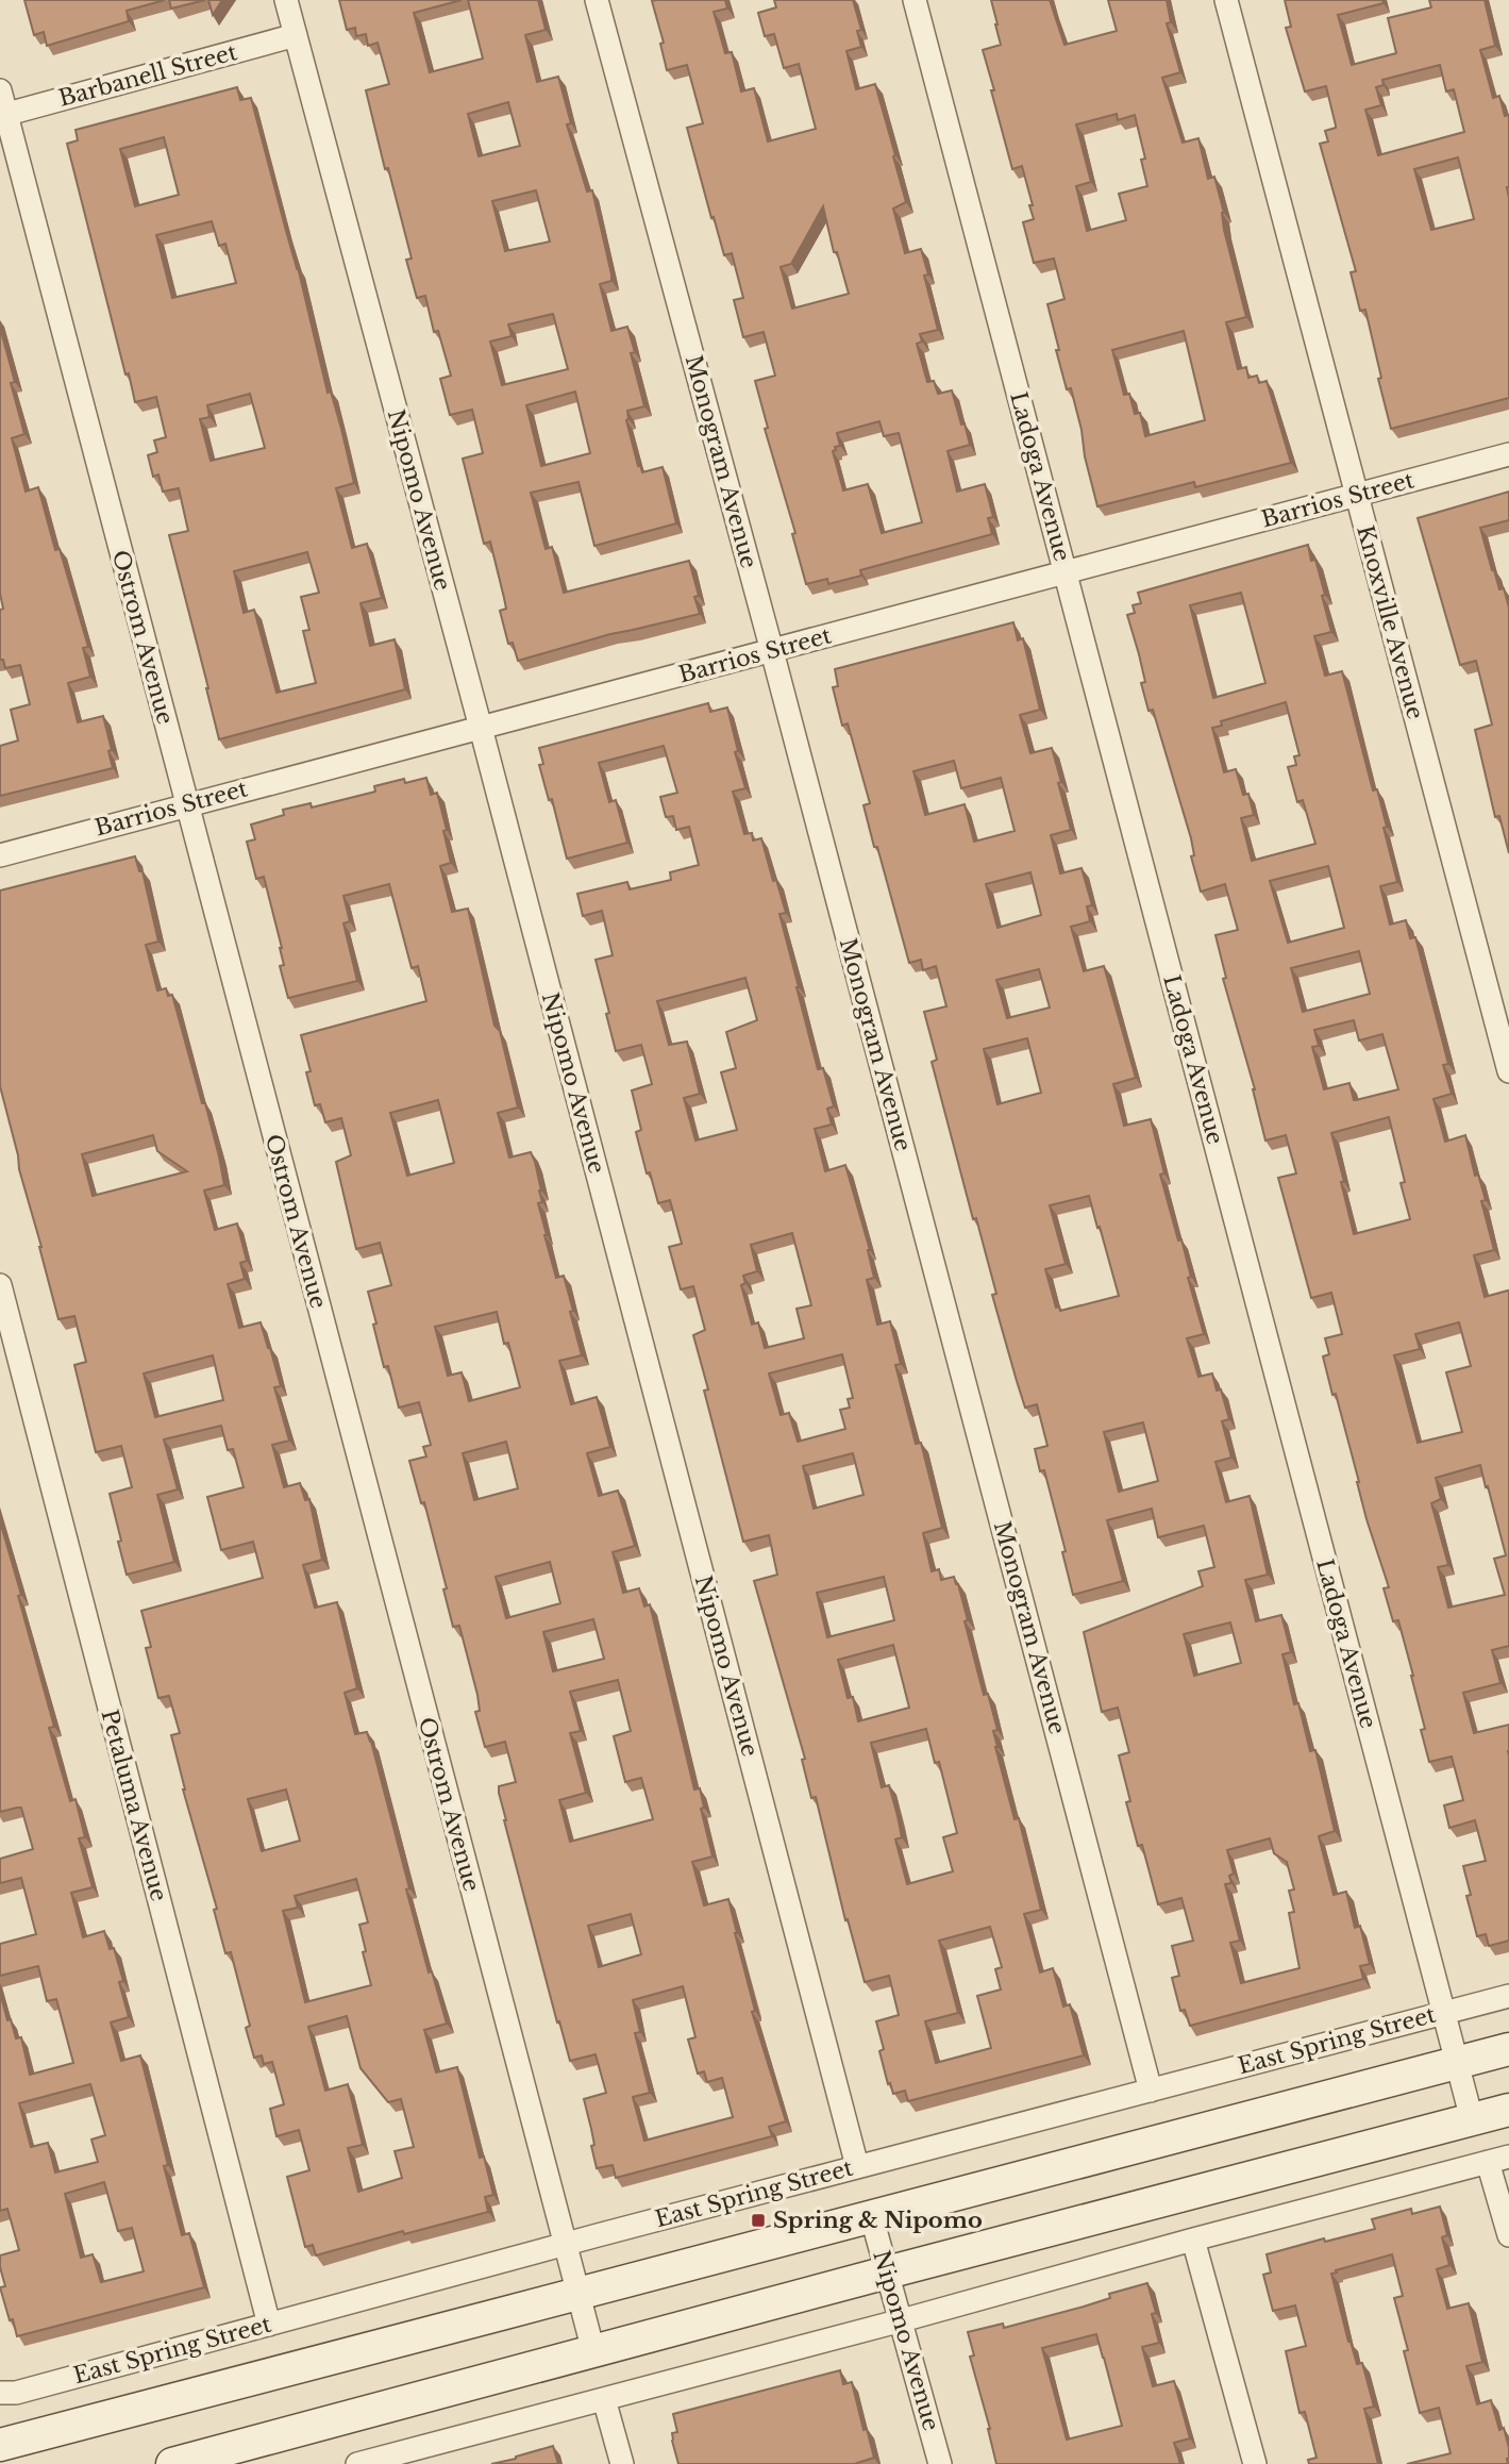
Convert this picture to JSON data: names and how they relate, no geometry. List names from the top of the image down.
{
  "streets": {
    "street": [
      "Barbanell Street",
      "Monogram Avenue",
      "Ladoga Avenue",
      "Nipomo Avenue",
      "Barrios Street",
      "Knoxville Avenue",
      "Ostrom Avenue",
      "Petaluma Avenue",
      "East Spring Street"
    ]
  },
  "crossings": [
    ["Barbanell Street", "Nipomo Avenue"],
    ["Barbanell Street", "Ostrom Avenue"],
    ["Monogram Avenue", "Barrios Street"],
    ["Monogram Avenue", "East Spring Street"],
    ["Ladoga Avenue", "Barrios Street"],
    ["Ladoga Avenue", "East Spring Street"],
    ["Nipomo Avenue", "Barrios Street"],
    ["Nipomo Avenue", "East Spring Street"],
    ["Barrios Street", "Knoxville Avenue"],
    ["Barrios Street", "Ostrom Avenue"],
    ["Ostrom Avenue", "East Spring Street"],
    ["Petaluma Avenue", "East Spring Street"]
  ],
  "places": {
    "transit": ["Spring & Nipomo"]
  }
}
